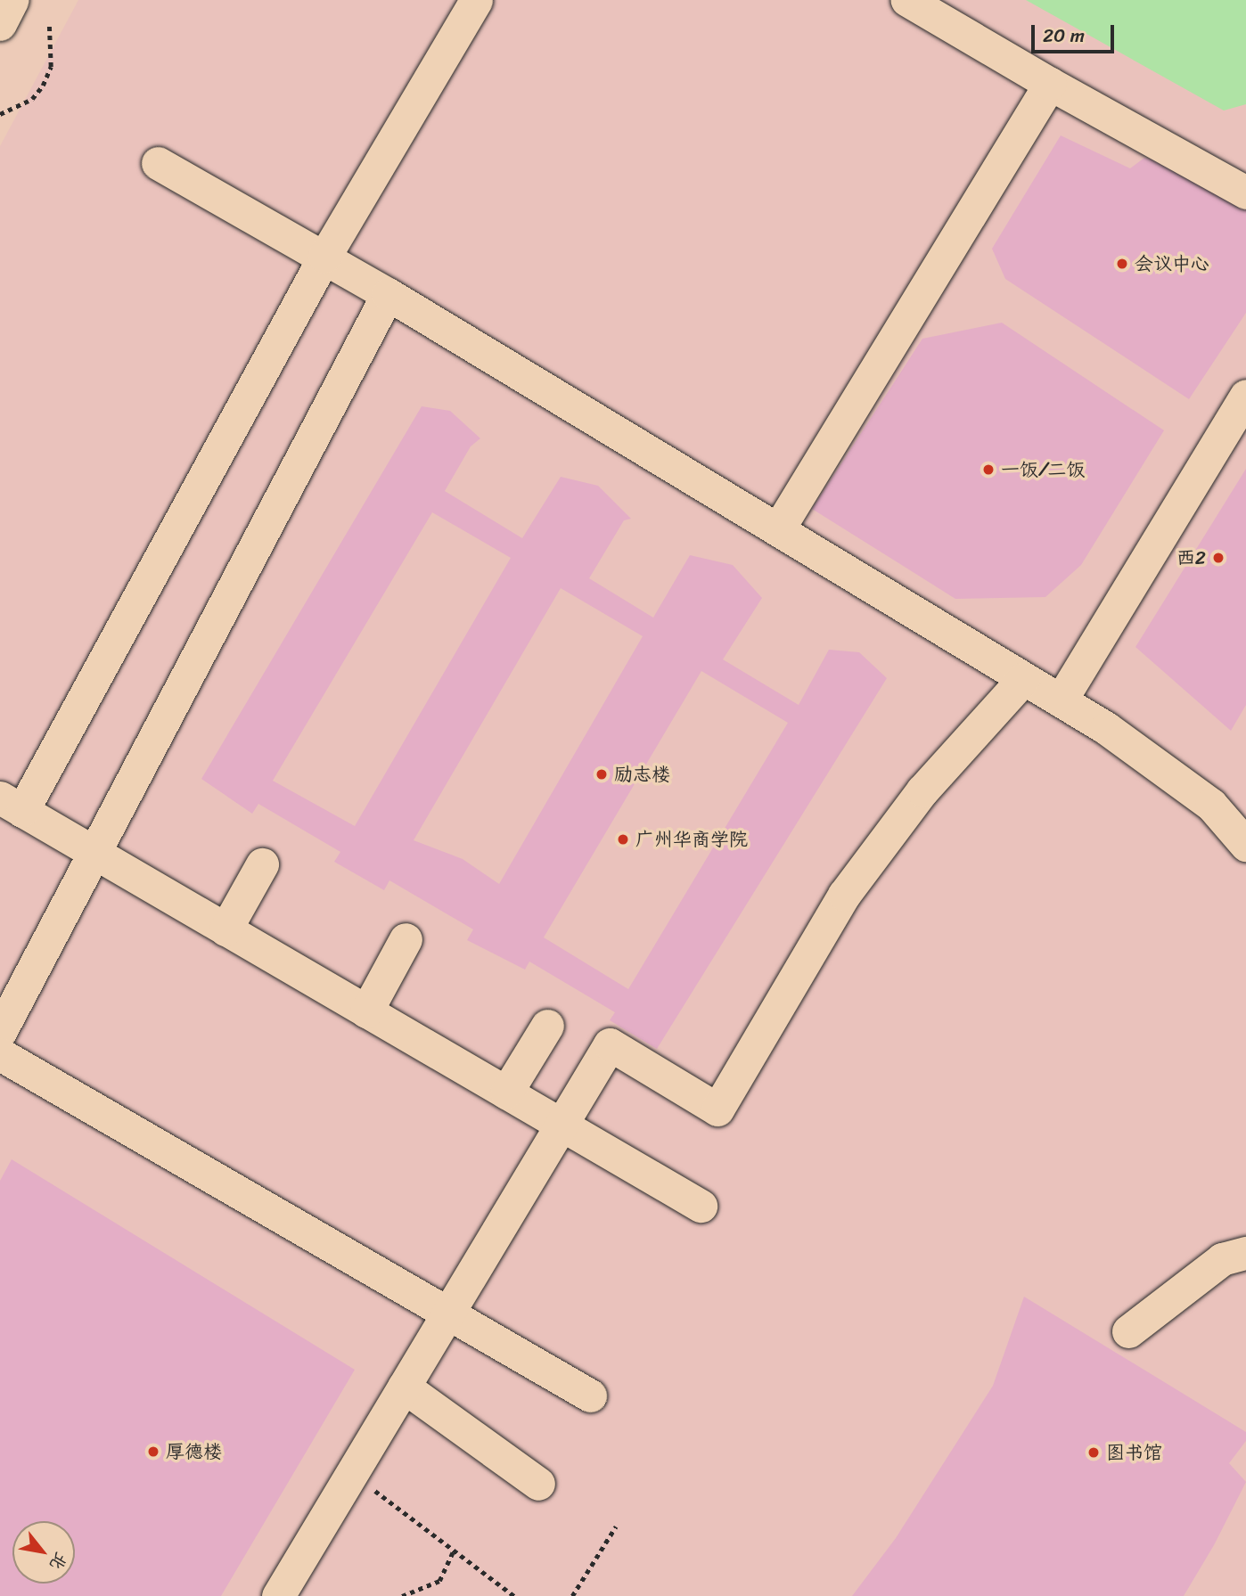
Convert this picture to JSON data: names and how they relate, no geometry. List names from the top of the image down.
{
  "places": [
    "会议中心",
    "一饭/二饭",
    "西2",
    "励志楼",
    "广州华商学院",
    "厚德楼",
    "图书馆"
  ],
  "scale_bar": "20 m",
  "north": "bottom right"
}
